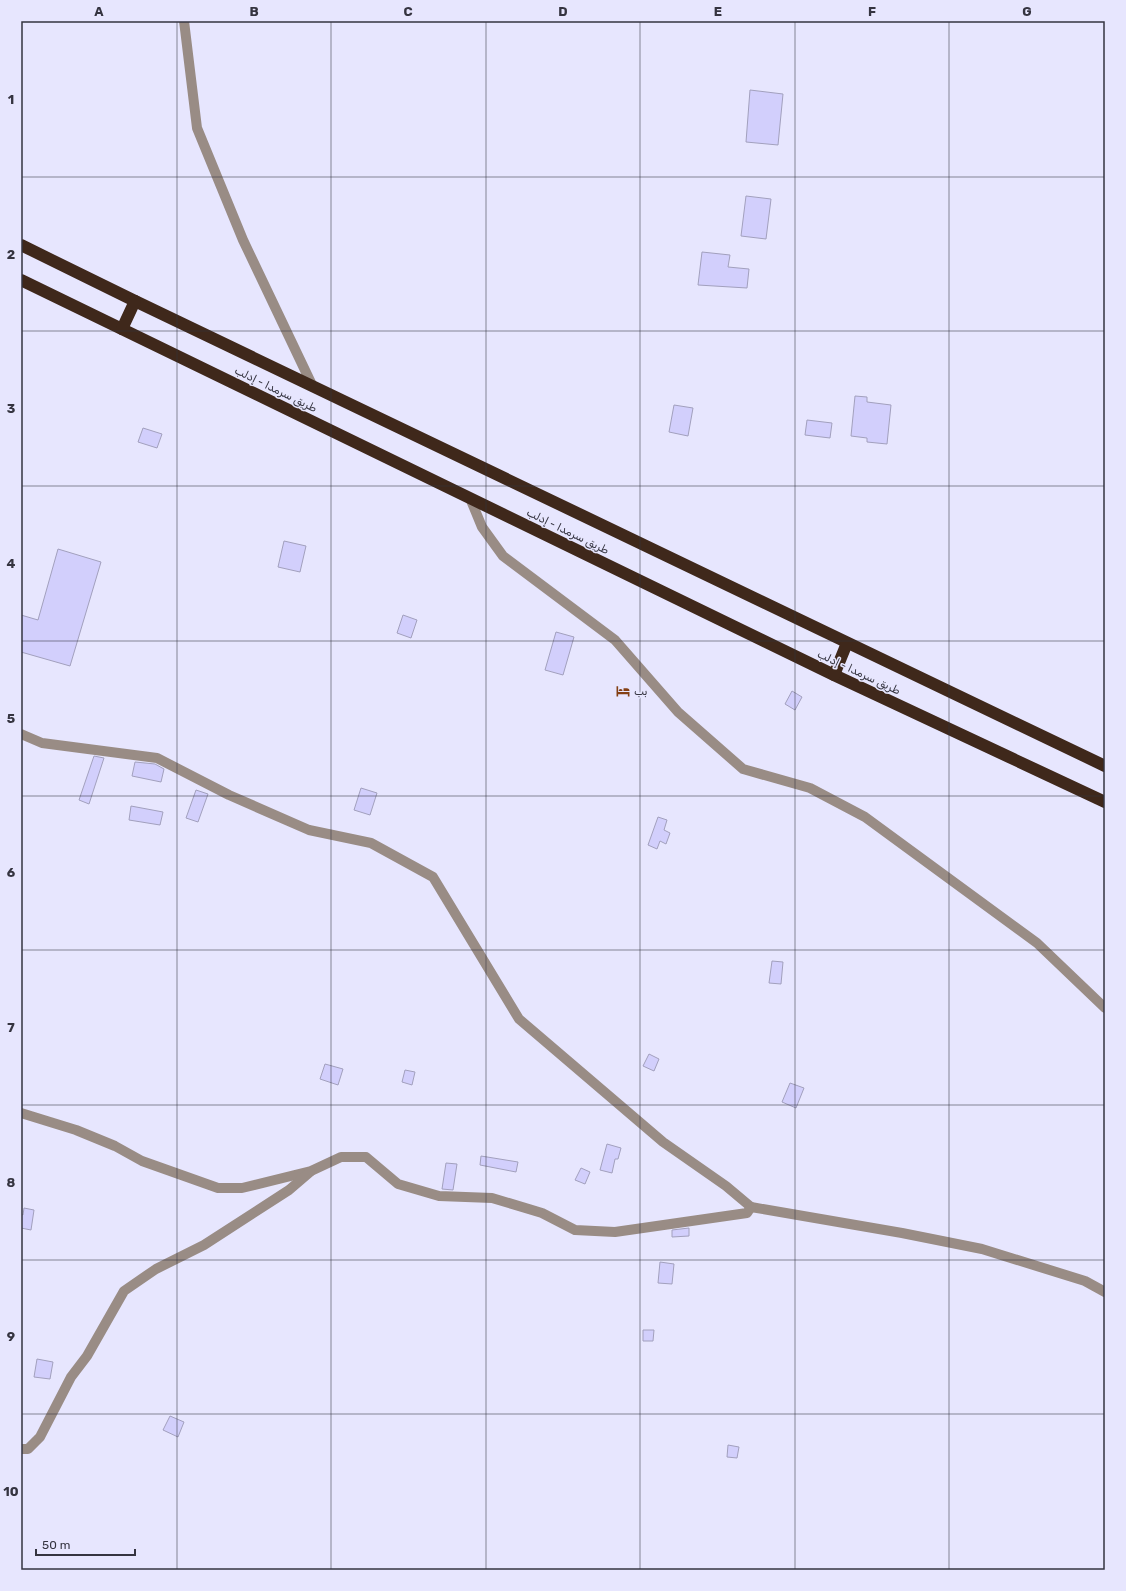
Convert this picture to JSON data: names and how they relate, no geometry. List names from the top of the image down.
{
  "streets": {
    "highway": ["طريق سرمدا - إدلب"]
  },
  "places": {
    "hotel": ["بب"]
  },
  "scale_bar": "50 m",
  "grid": {
    "columns": [
      "A",
      "B",
      "C",
      "D",
      "E",
      "F",
      "G"
    ],
    "rows": [
      "1",
      "2",
      "3",
      "4",
      "5",
      "6",
      "7",
      "8",
      "9",
      "10"
    ]
  }
}
